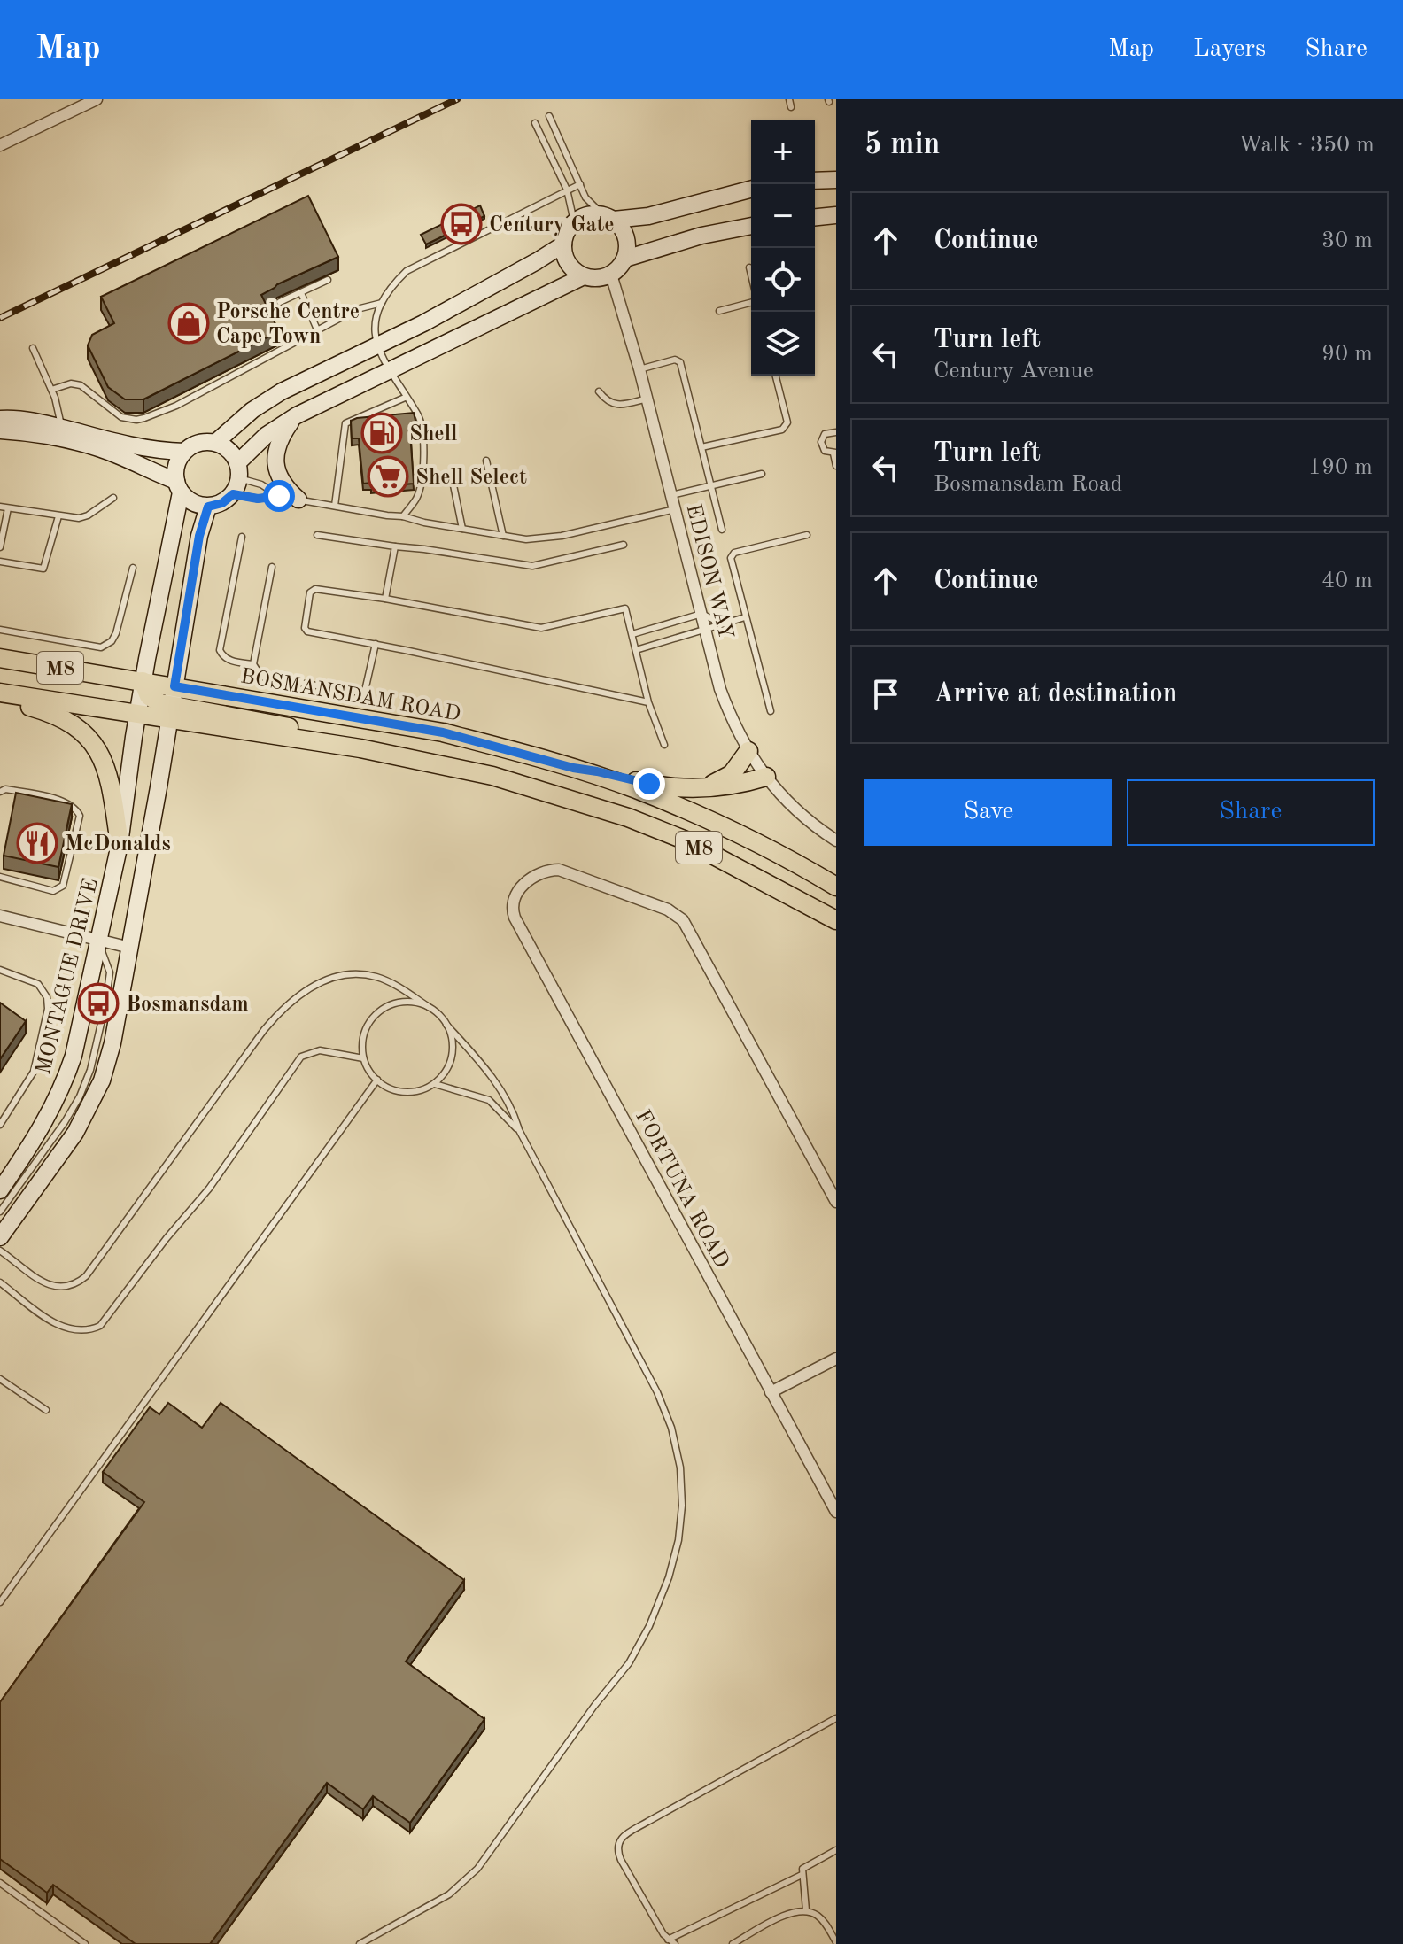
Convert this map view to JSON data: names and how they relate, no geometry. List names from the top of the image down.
{
  "streets": {
    "main road": ["M8", "BOSMANSDAM ROAD"],
    "street": ["EDISON WAY", "MONTAGUE DRIVE", "FORTUNA ROAD"]
  },
  "crossings": [
    ["M8", "MONTAGUE DRIVE"],
    ["BOSMANSDAM ROAD", "MONTAGUE DRIVE"]
  ],
  "places": {
    "bus stop": ["Century Gate", "Bosmansdam"],
    "shop": ["Porsche Centre Cape Town"],
    "fuel station": ["Shell"],
    "supermarket": ["Shell Select"],
    "restaurant": ["McDonalds"]
  },
  "page": {
    "header": "Map",
    "nav": ["Map", "Layers", "Share"],
    "heading": ["5 min", "Walk · 350 m"],
    "map_buttons": ["+", "−"],
    "list": [
      ["Continue", "30 m"],
      ["Turn left", "Century Avenue", "90 m"],
      ["Turn left", "Bosmansdam Road", "190 m"],
      ["Continue", "40 m"],
      "Arrive at destination"
    ],
    "buttons": ["Save", "Share"]
  }
}
